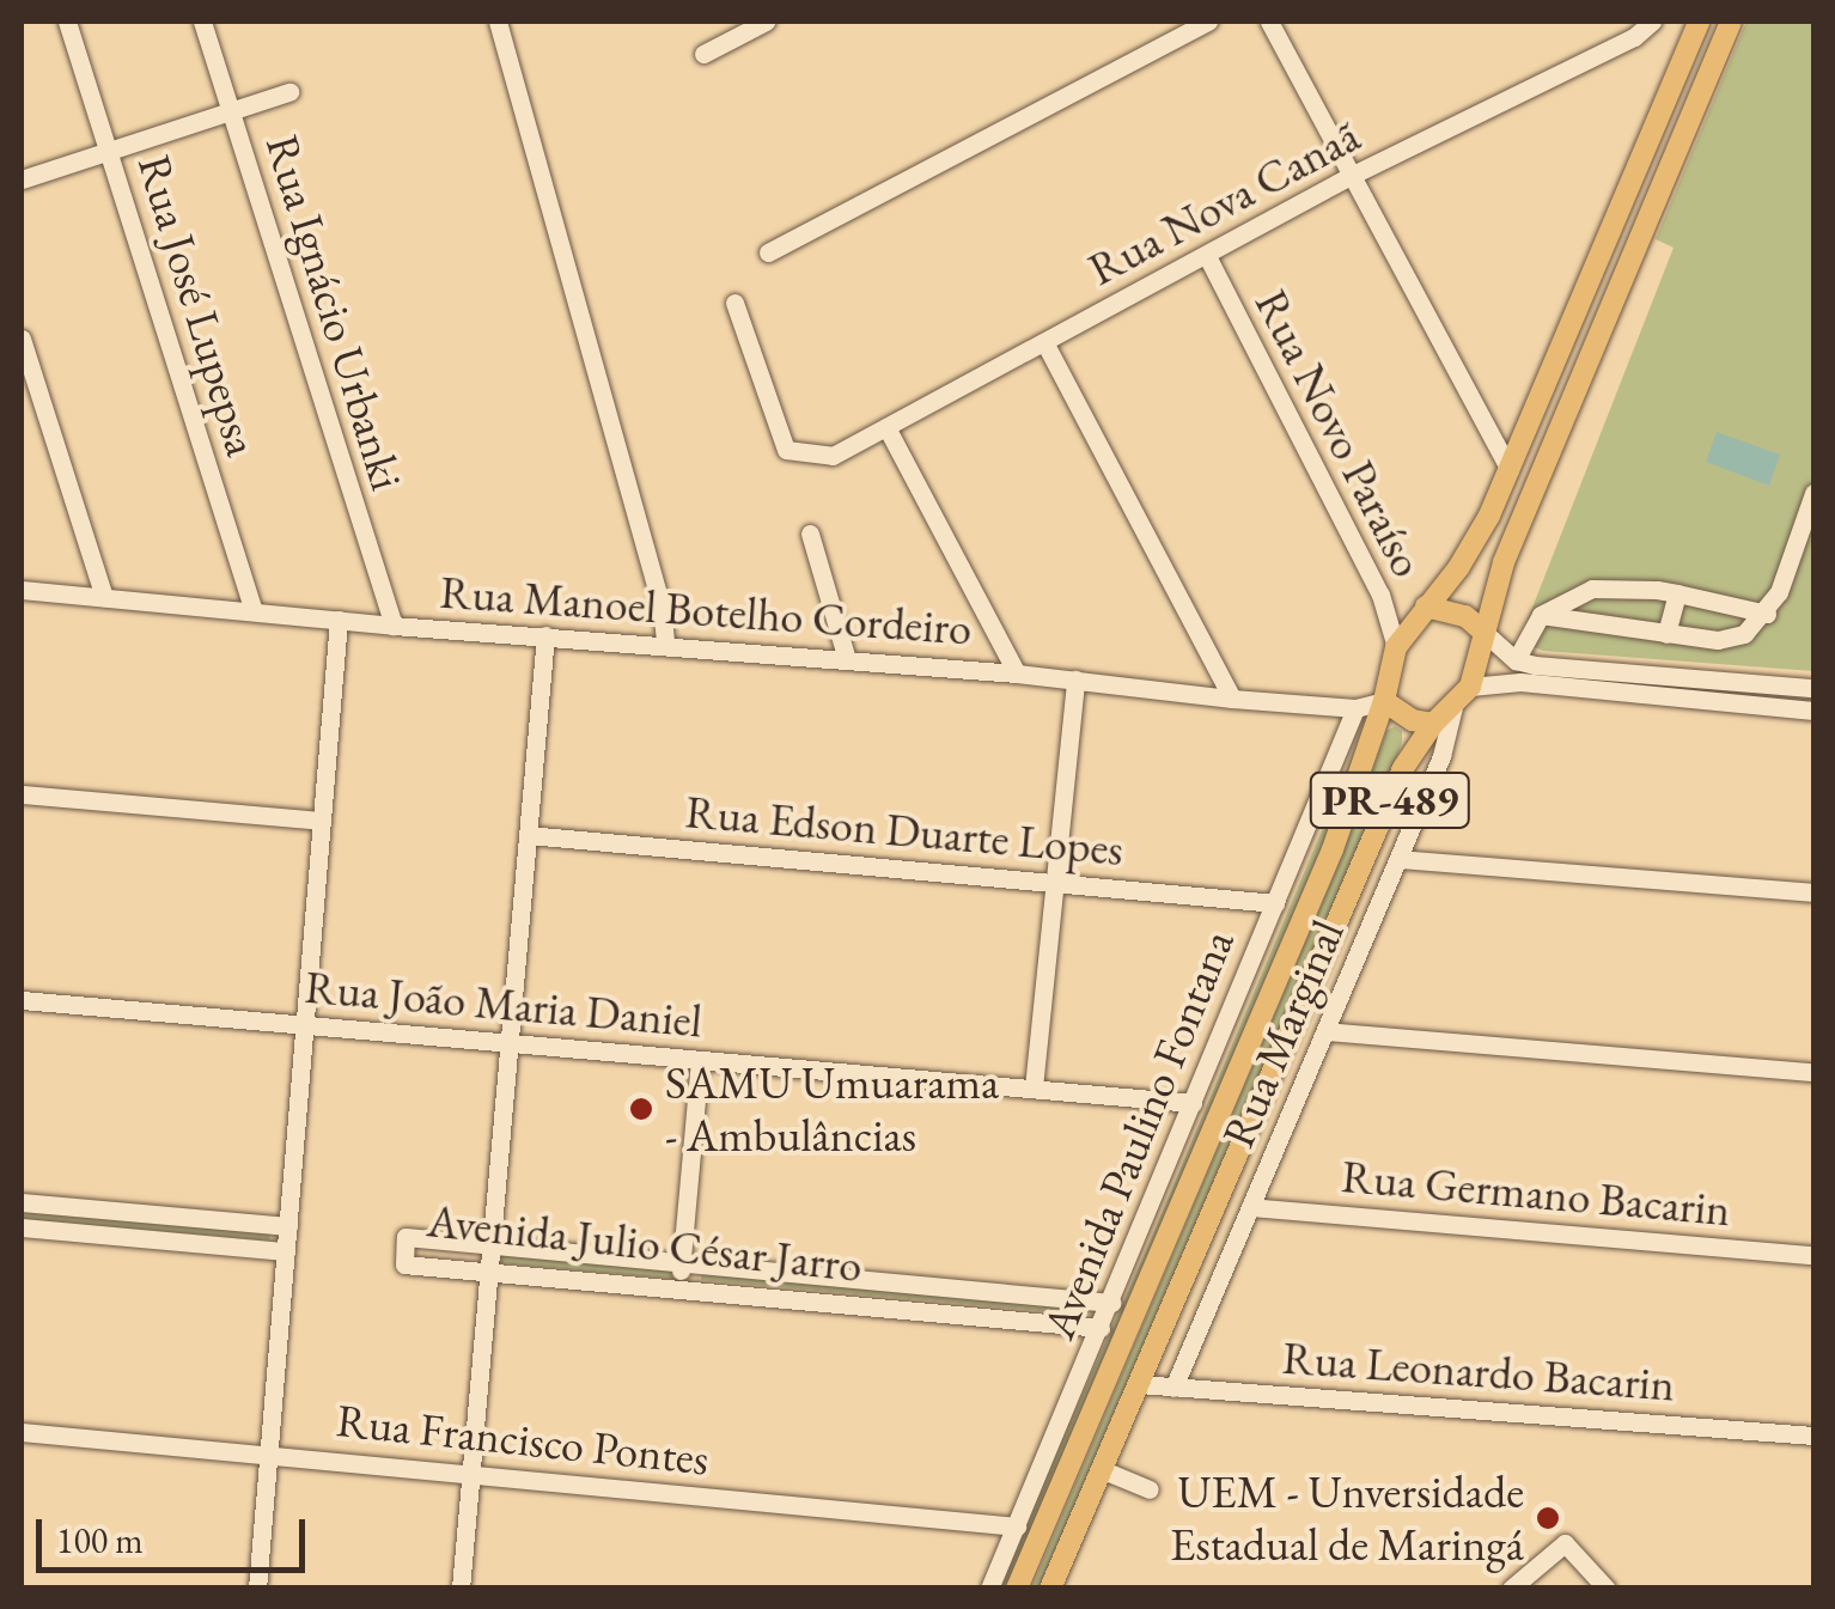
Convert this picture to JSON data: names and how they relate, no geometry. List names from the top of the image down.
{
  "streets": {
    "main road": ["PR-489"],
    "street": [
      "Rua Nova Canaã",
      "Rua José Lupepsa",
      "Rua Ignácio Urbanki",
      "Rua Novo Paraíso",
      "Rua Manoel Botelho Cordeiro",
      "Rua Edson Duarte Lopes",
      "Rua João Maria Daniel",
      "Rua Marginal",
      "Avenida Paulino Fontana",
      "Rua Germano Bacarin",
      "Avenida Julio César Jarro",
      "Rua Leonardo Bacarin",
      "Rua Francisco Pontes"
    ]
  },
  "crossings": [
    ["Rua Nova Canaã", "Rua Novo Paraíso"],
    ["Rua José Lupepsa", "Rua Manoel Botelho Cordeiro"],
    ["Rua Ignácio Urbanki", "Rua Manoel Botelho Cordeiro"],
    ["Rua Novo Paraíso", "Rua Manoel Botelho Cordeiro"],
    ["Rua Novo Paraíso", "PR-489"],
    ["Rua Novo Paraíso", "Rua Marginal"],
    ["Rua Manoel Botelho Cordeiro", "PR-489"],
    ["Rua Manoel Botelho Cordeiro", "Rua Marginal"],
    ["Rua Manoel Botelho Cordeiro", "Avenida Paulino Fontana"],
    ["PR-489", "Rua Marginal"],
    ["PR-489", "Rua Leonardo Bacarin"],
    ["Rua Edson Duarte Lopes", "Avenida Paulino Fontana"],
    ["Rua João Maria Daniel", "Avenida Paulino Fontana"],
    ["Rua Marginal", "Rua Germano Bacarin"],
    ["Rua Marginal", "Rua Leonardo Bacarin"],
    ["Avenida Paulino Fontana", "Avenida Julio César Jarro"],
    ["Avenida Paulino Fontana", "Rua Francisco Pontes"]
  ],
  "places": ["SAMU Umuarama - Ambulâncias", "UEM - Unversidade Estadual de Maringá"],
  "scale_bar": "100 m"
}
